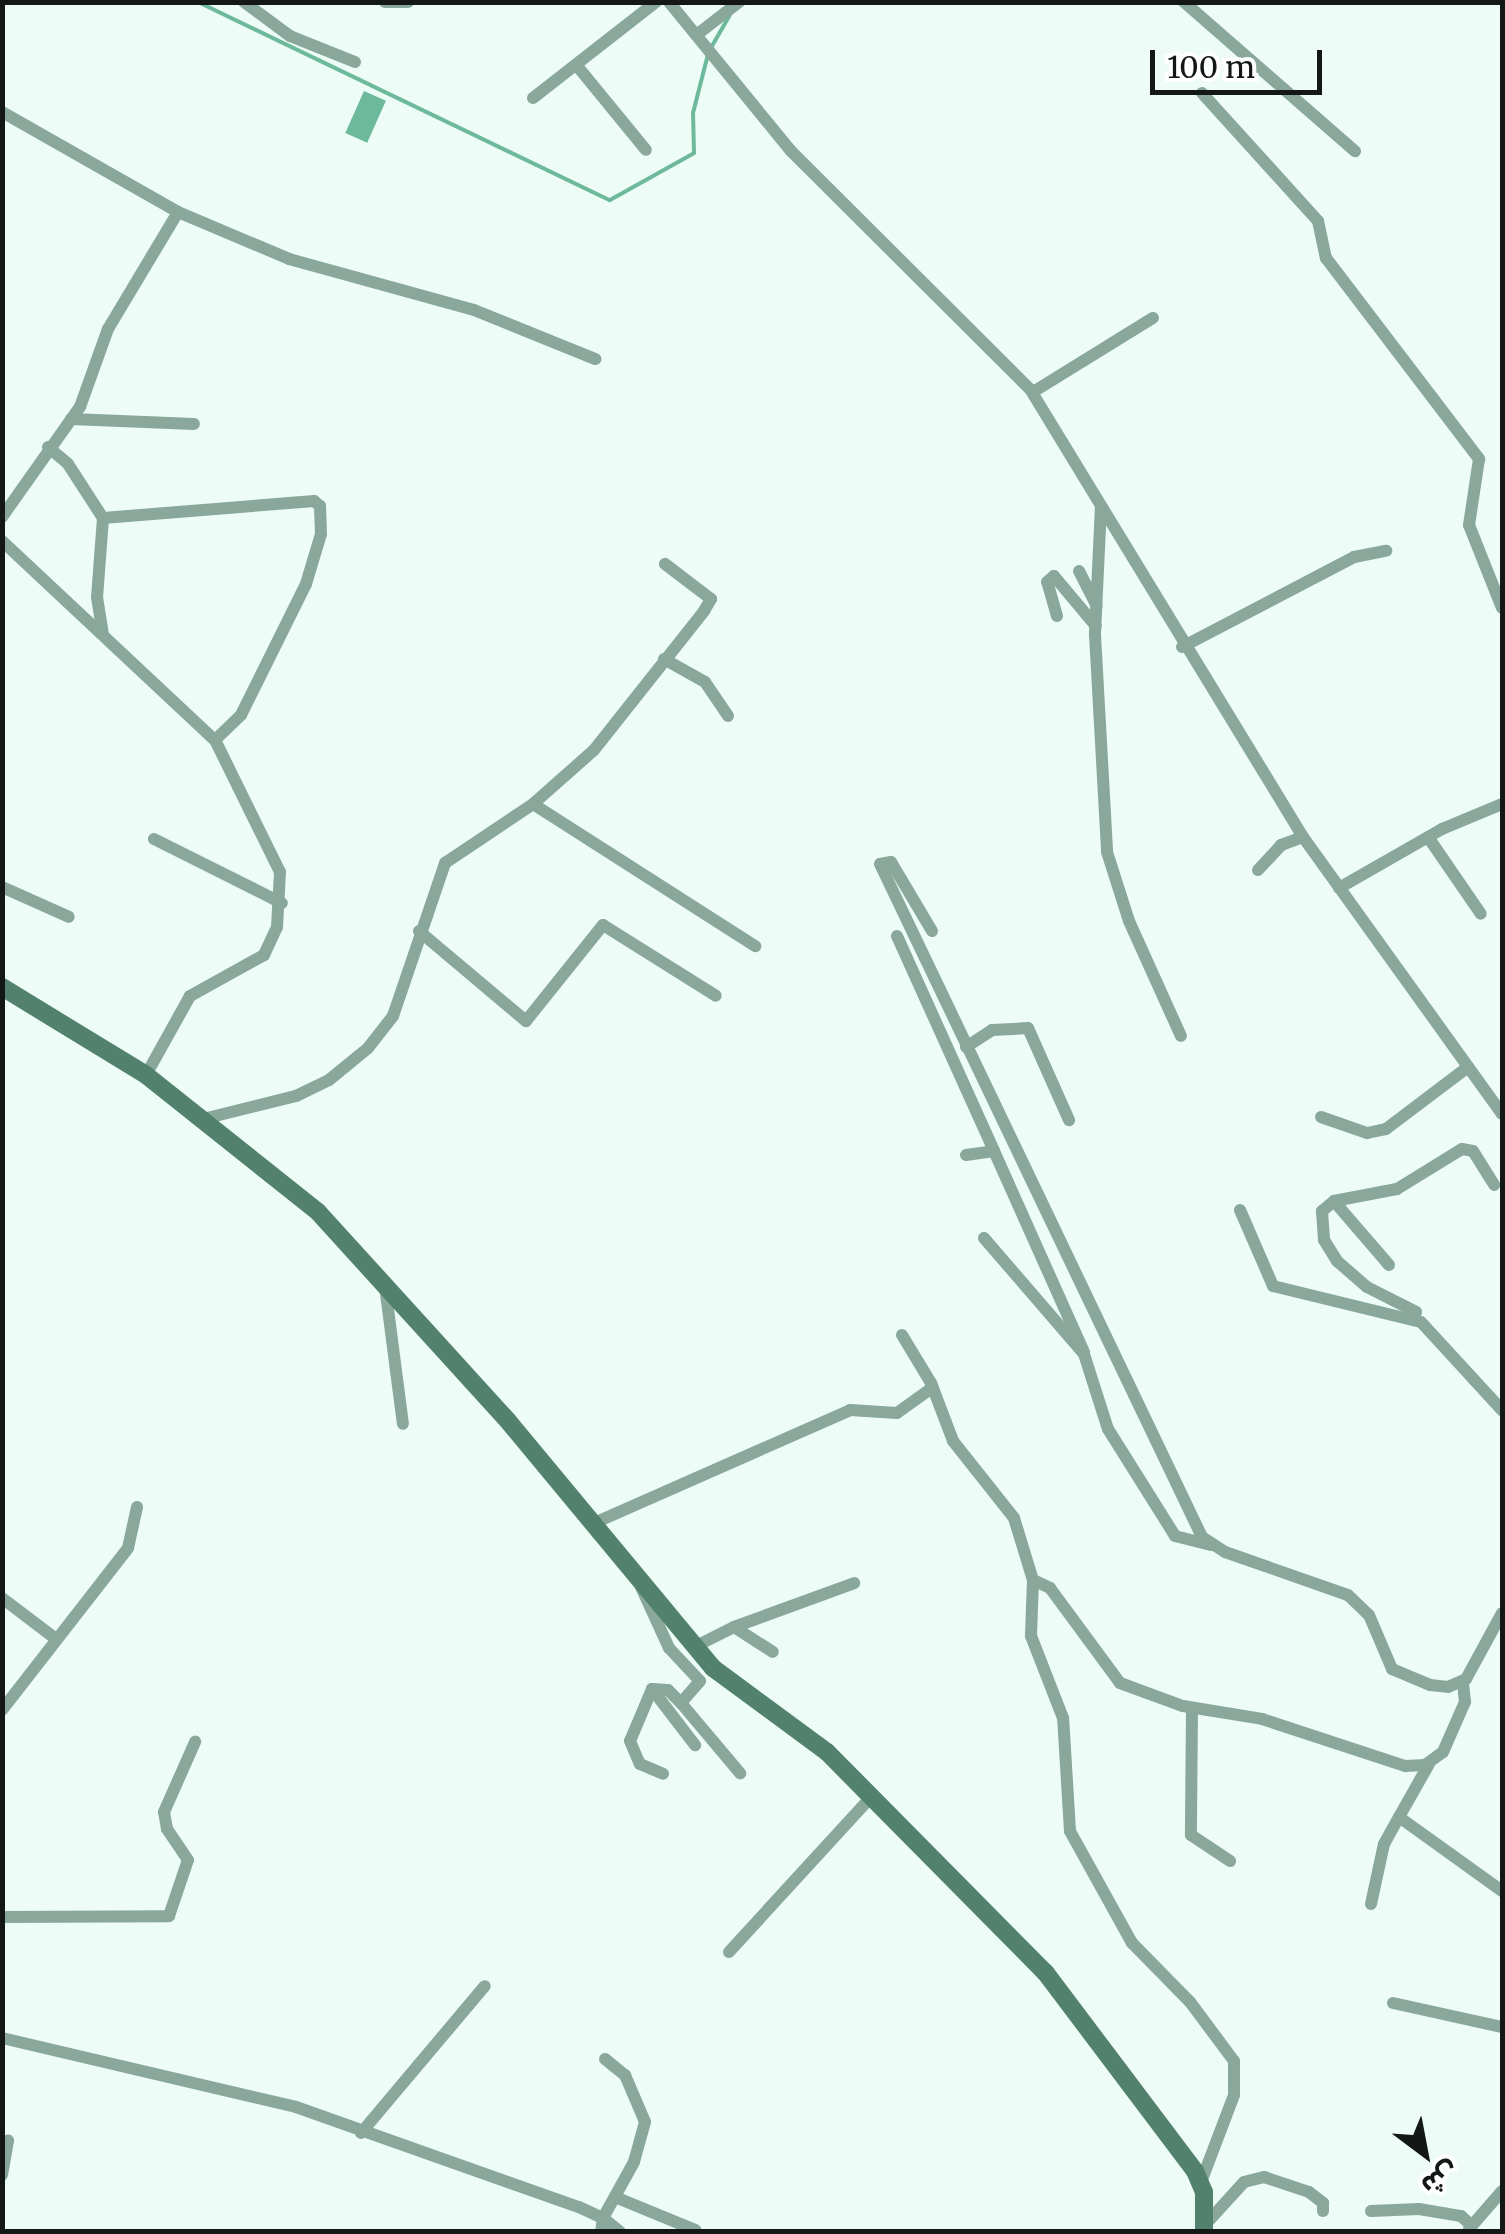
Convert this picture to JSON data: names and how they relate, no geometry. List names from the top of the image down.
{
  "scale_bar": "100 m",
  "north": "bottom right"
}
